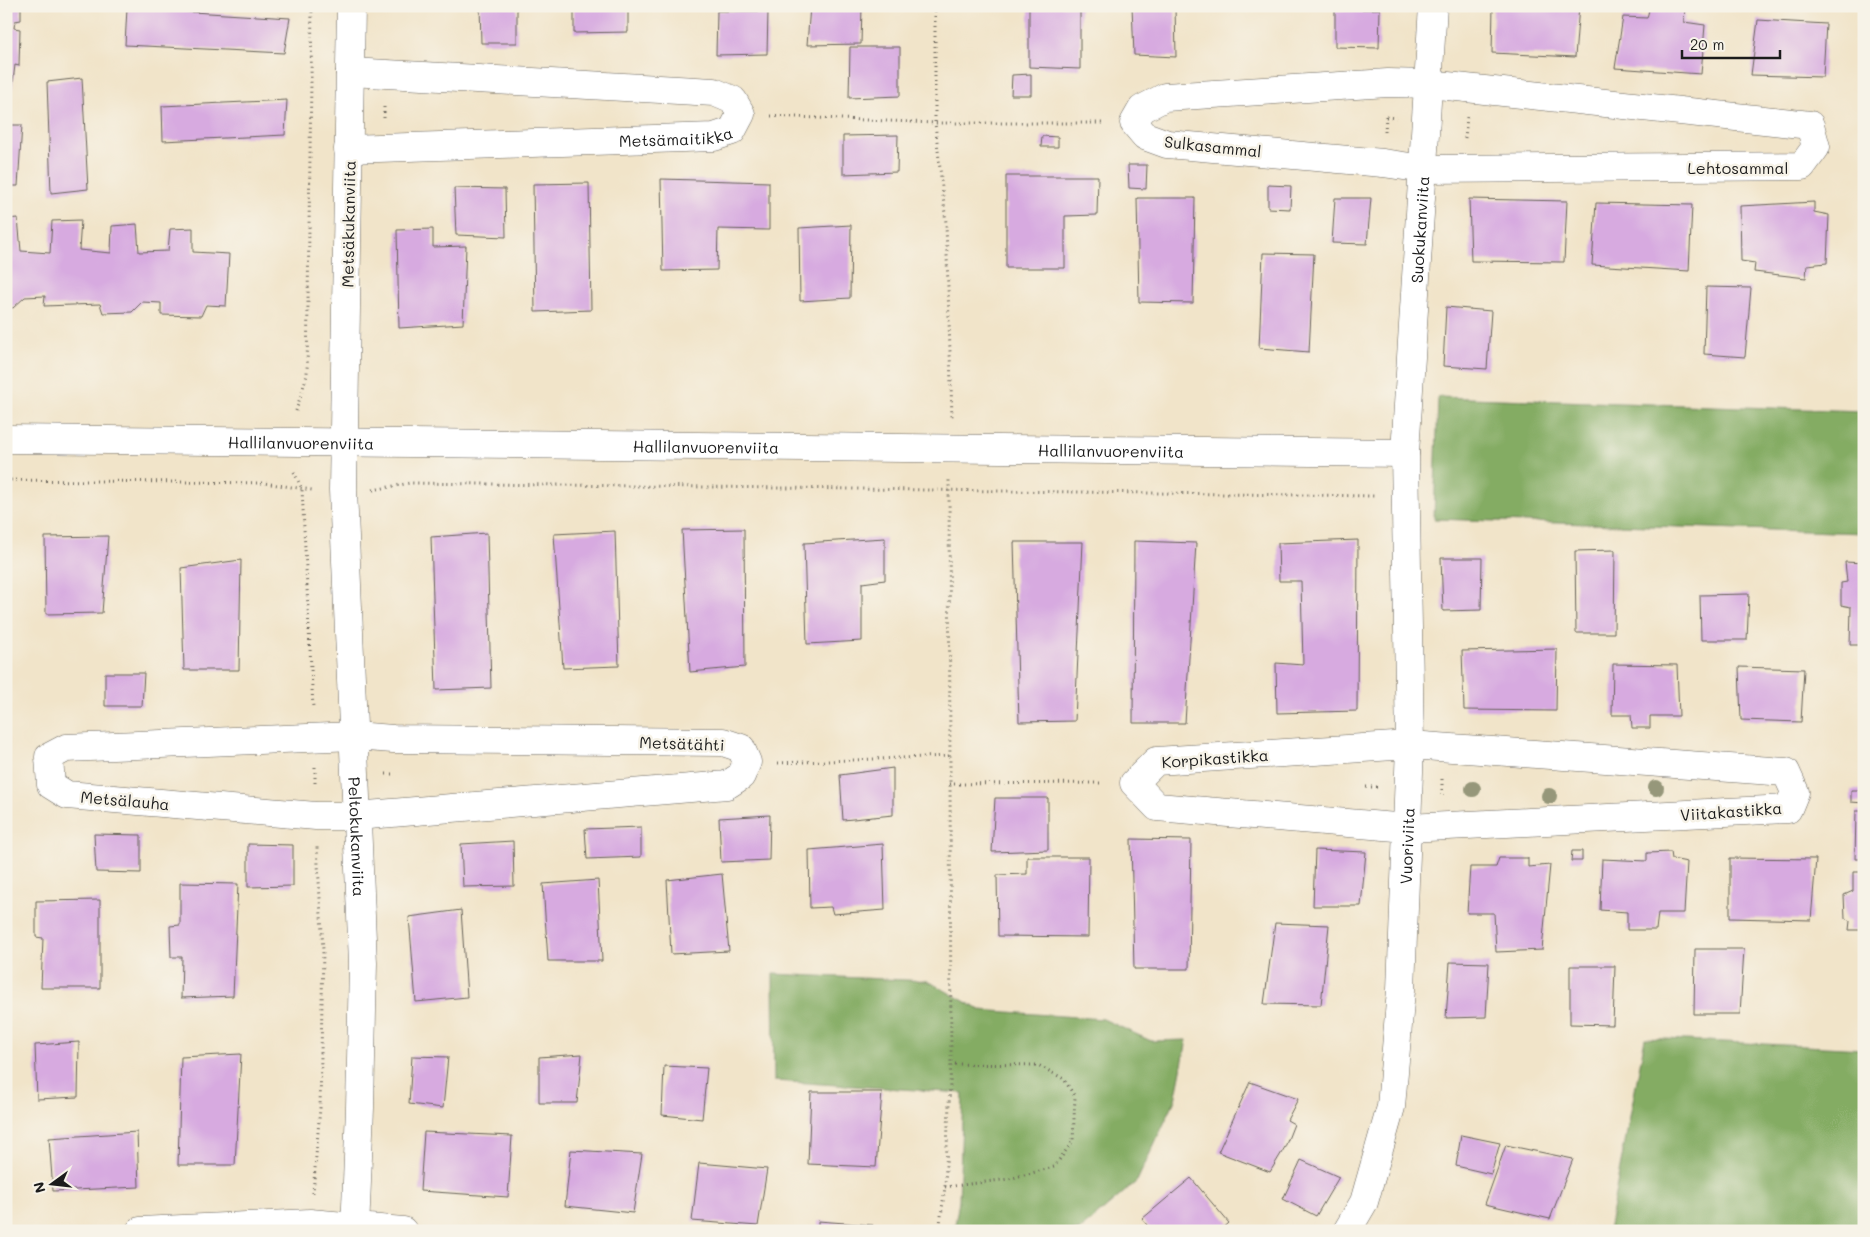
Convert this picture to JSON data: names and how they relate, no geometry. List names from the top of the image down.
{
  "streets": {
    "street": [
      "Metsämaitikka",
      "Sulkasammal",
      "Lehtosammal",
      "Metsäkukanviita",
      "Suokukanviita",
      "Hallilanvuorenviita",
      "Metsätähti",
      "Korpikastikka",
      "Metsälauha",
      "Viitakastikka",
      "Peltokukanviita",
      "Vuoriviita"
    ]
  },
  "crossings": [
    ["Metsämaitikka", "Metsäkukanviita"],
    ["Sulkasammal", "Lehtosammal"],
    ["Sulkasammal", "Suokukanviita"],
    ["Lehtosammal", "Suokukanviita"],
    ["Metsäkukanviita", "Hallilanvuorenviita"],
    ["Metsäkukanviita", "Peltokukanviita"],
    ["Suokukanviita", "Hallilanvuorenviita"],
    ["Suokukanviita", "Vuoriviita"],
    ["Hallilanvuorenviita", "Peltokukanviita"],
    ["Hallilanvuorenviita", "Vuoriviita"],
    ["Metsätähti", "Metsälauha"],
    ["Metsätähti", "Peltokukanviita"],
    ["Korpikastikka", "Viitakastikka"],
    ["Korpikastikka", "Vuoriviita"],
    ["Metsälauha", "Peltokukanviita"],
    ["Viitakastikka", "Vuoriviita"]
  ],
  "scale_bar": "20 m",
  "north": "left"
}
